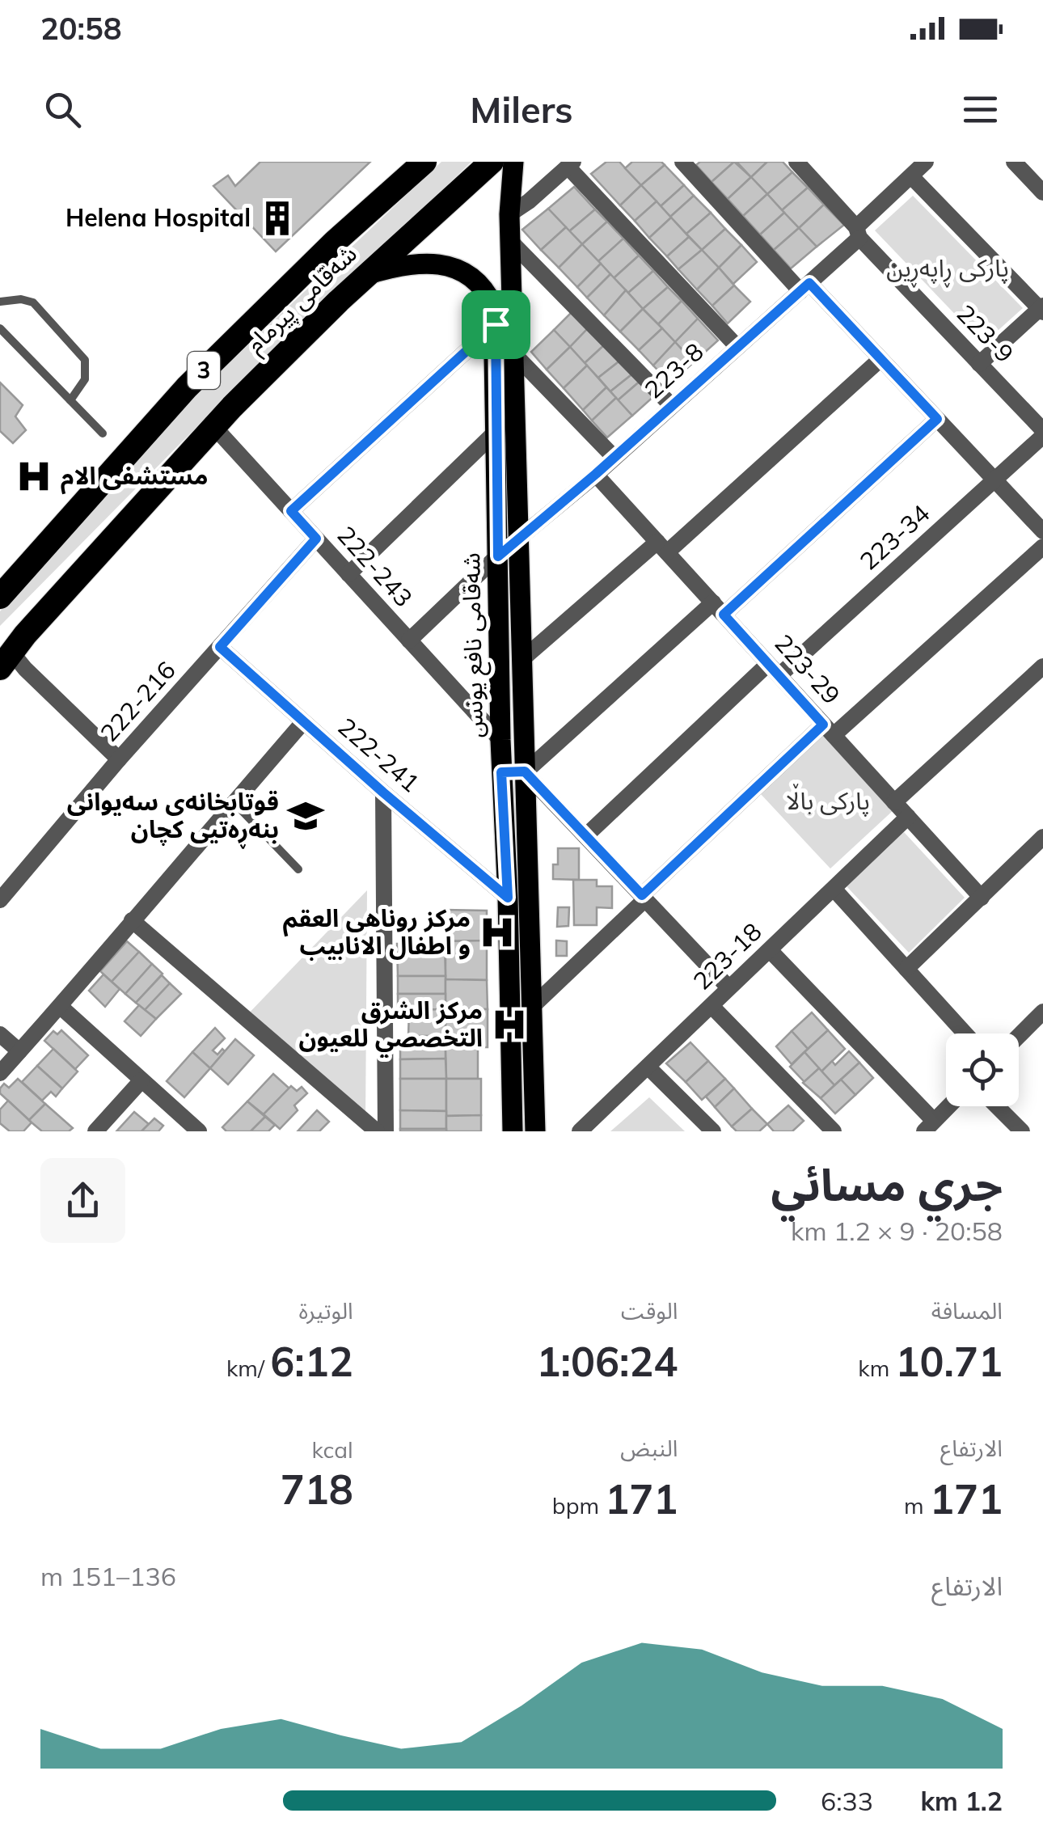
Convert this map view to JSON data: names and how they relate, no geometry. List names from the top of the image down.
{
  "streets": {
    "highway": ["شەقامی پیرمام", "3"],
    "main road": ["شەقامی نافع یونس"],
    "street": [
      "223-9",
      "223-8",
      "223-34",
      "222-243",
      "223-29",
      "222-216",
      "222-241",
      "223-18"
    ]
  },
  "crossings": [
    ["شەقامی پیرمام", "222-243"],
    ["شەقامی پیرمام", "شەقامی نافع یونس"],
    ["223-9", "223-8"],
    ["223-9", "223-34"],
    ["223-8", "222-243"],
    ["223-8", "شەقامی نافع یونس"],
    ["223-8", "223-29"],
    ["223-34", "223-29"],
    ["222-243", "شەقامی نافع یونس"],
    ["222-243", "222-216"],
    ["شەقامی نافع یونس", "222-241"],
    ["223-29", "223-18"],
    ["222-216", "222-241"]
  ],
  "parks": ["پارکی ڕاپەڕین", "پارکی باڵا"],
  "places": {
    "building": ["Helena Hospital"],
    "hospital": ["مستشفى الام", "مركز روناهي العقم و اطفال الانابيب", "مركز الشرق التخصصي للعيون"],
    "school or university": ["قوتابخانەی سەیوانی بنەڕەتیی کچان"]
  },
  "page": {
    "status": "20:58",
    "header": "Milers",
    "heading": ["جري مسائي", "20:58 · 9 × 1.2 km"],
    "stats": [
      ["المسافة", "10.71 km"],
      ["الوقت", "1:06:24"],
      ["الوتيرة", "6:12 /km"],
      ["الارتفاع", "171 m"],
      ["النبض", "171 bpm"],
      ["kcal", "718"]
    ],
    "chart": ["الارتفاع", "136–151 m"],
    "list": [
      {
        "name": "1.2 km",
        "note": "6:33"
      }
    ]
  }
}
